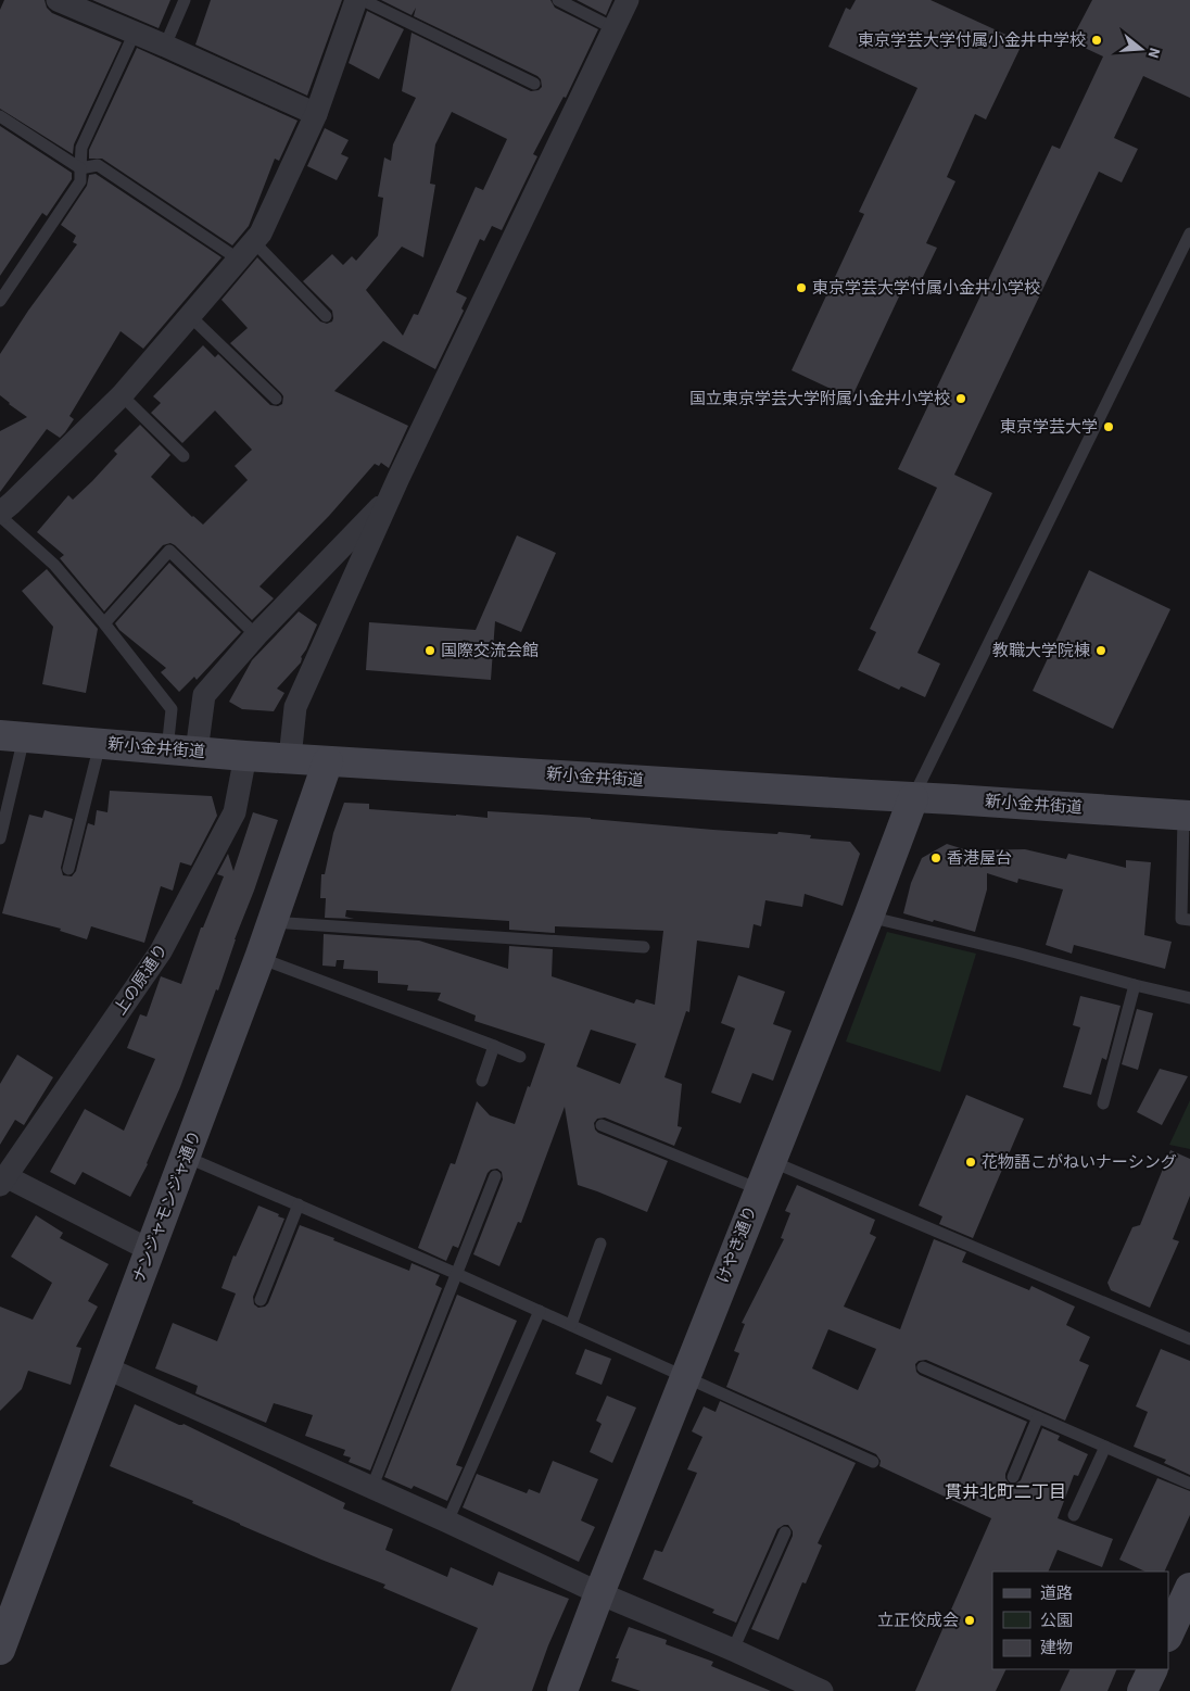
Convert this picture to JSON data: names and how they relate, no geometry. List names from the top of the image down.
{
  "streets": {
    "street": [
      "新小金井街道",
      "上の原通り",
      "ナンジャモンジャ通り",
      "けやき通り"
    ]
  },
  "crossings": [
    ["新小金井街道", "上の原通り"],
    ["新小金井街道", "ナンジャモンジャ通り"],
    ["新小金井街道", "けやき通り"]
  ],
  "districts": ["貫井北町二丁目"],
  "places": [
    "東京学芸大学付属小金井中学校",
    "東京学芸大学付属小金井小学校",
    "国立東京学芸大学附属小金井小学校",
    "東京学芸大学",
    "国際交流会館",
    "教職大学院棟",
    "香港屋台",
    "花物語こがねいナーシング",
    "立正佼成会"
  ],
  "legend": ["道路", "公園", "建物"],
  "north": "right"
}
